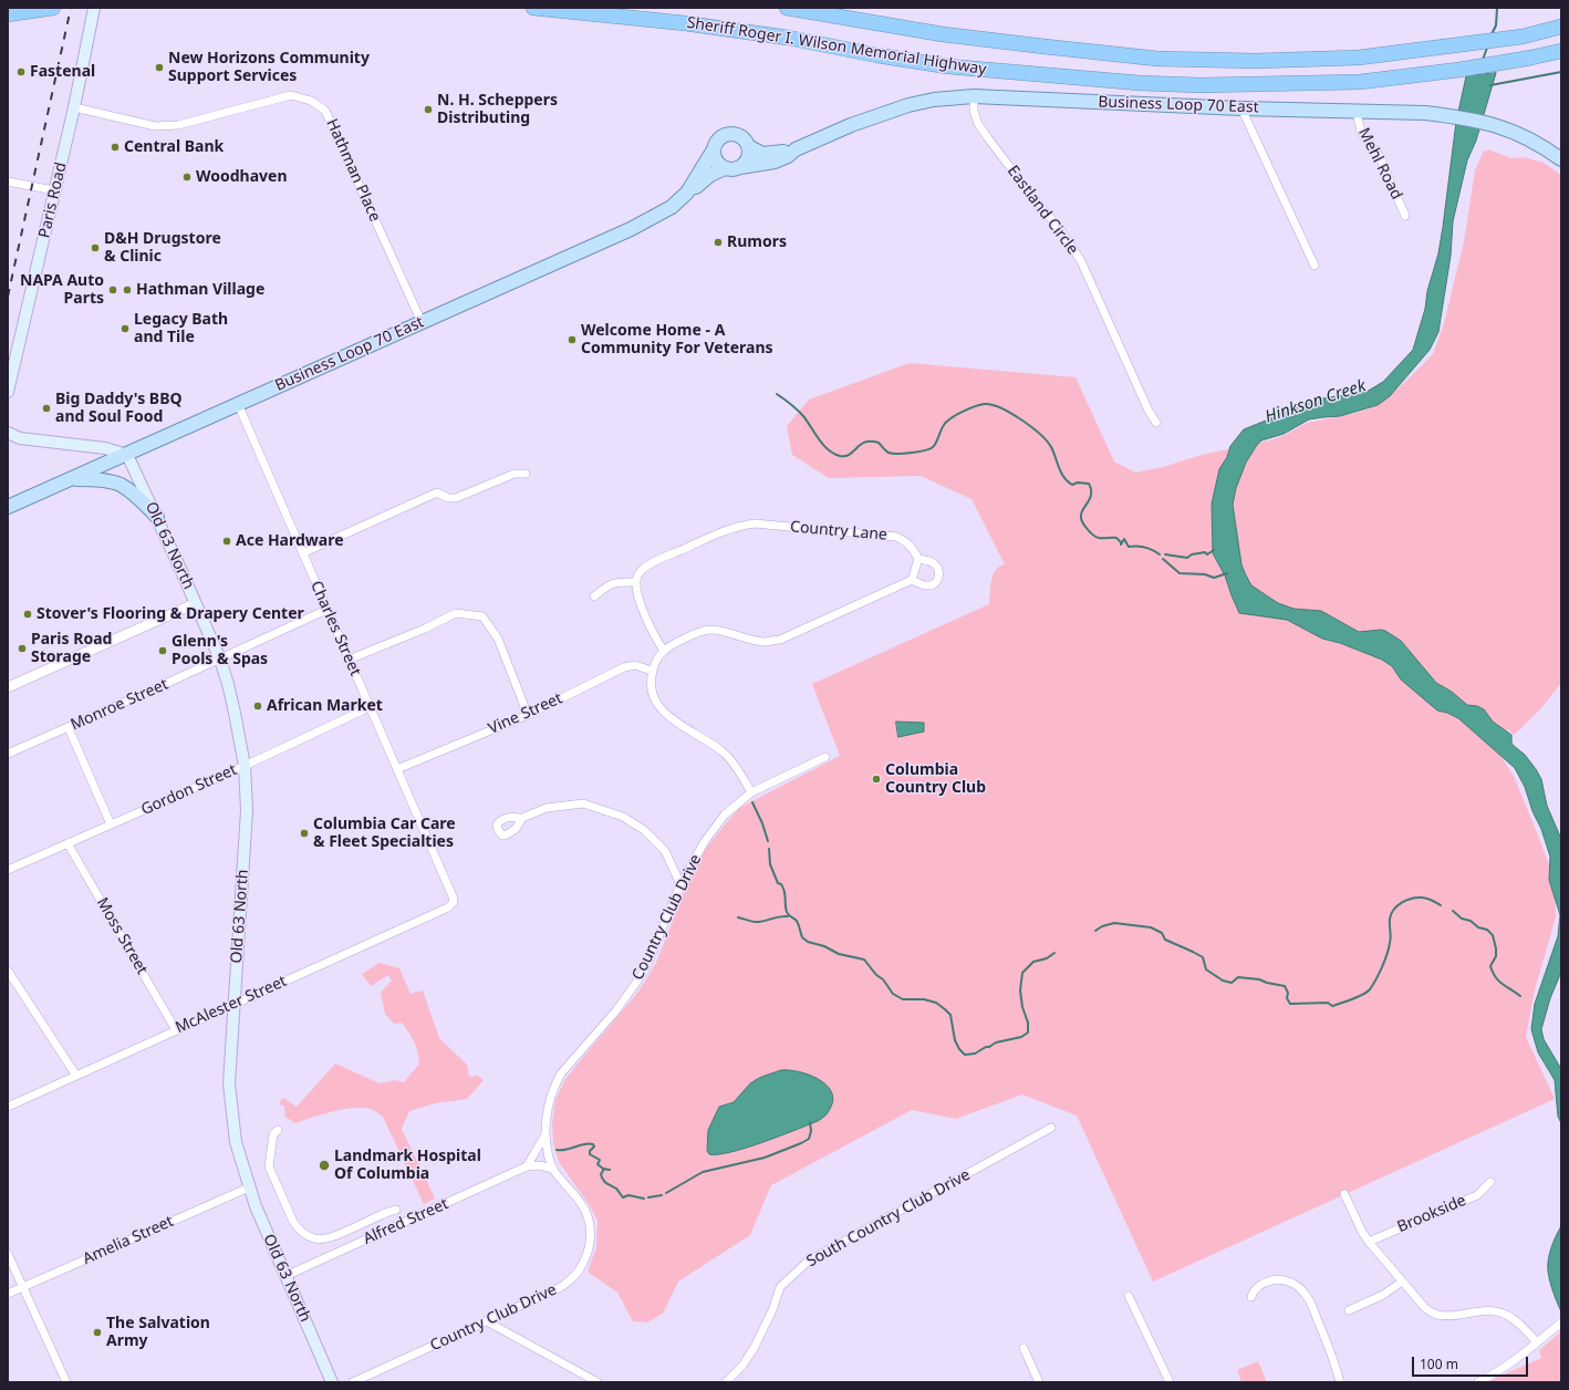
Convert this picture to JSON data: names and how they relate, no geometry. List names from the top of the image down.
{
  "streets": {
    "highway": ["Sheriff Roger I. Wilson Memorial Highway"],
    "main road": ["Business Loop 70 East", "Paris Road", "Old 63 North"],
    "street": [
      "Mehl Road",
      "Hathman Place",
      "Eastland Circle",
      "Country Lane",
      "Charles Street",
      "Monroe Street",
      "Vine Street",
      "Gordon Street",
      "Country Club Drive",
      "Moss Street",
      "McAlester Street",
      "Brookside",
      "South Country Club Drive",
      "Alfred Street",
      "Amelia Street"
    ]
  },
  "crossings": [
    ["Business Loop 70 East", "Mehl Road"],
    ["Business Loop 70 East", "Hathman Place"],
    ["Business Loop 70 East", "Eastland Circle"],
    ["Business Loop 70 East", "Old 63 North"],
    ["Business Loop 70 East", "Charles Street"],
    ["Hathman Place", "Paris Road"],
    ["Old 63 North", "Monroe Street"],
    ["Old 63 North", "Gordon Street"],
    ["Old 63 North", "McAlester Street"],
    ["Old 63 North", "Alfred Street"],
    ["Old 63 North", "Amelia Street"],
    ["Charles Street", "Monroe Street"],
    ["Charles Street", "Vine Street"],
    ["Charles Street", "Gordon Street"],
    ["Charles Street", "McAlester Street"],
    ["Gordon Street", "Moss Street"],
    ["Country Club Drive", "Alfred Street"],
    ["Moss Street", "McAlester Street"]
  ],
  "water": ["Hinkson Creek"],
  "places": [
    "New Horizons Community Support Services",
    "Fastenal",
    "N. H. Scheppers Distributing",
    "Central Bank",
    "Woodhaven",
    "Rumors",
    "D&H Drugstore & Clinic",
    "NAPA Auto Parts",
    "Hathman Village",
    "Legacy Bath and Tile",
    "Welcome Home - A Community For Veterans",
    "Big Daddy's BBQ and Soul Food",
    "Ace Hardware",
    "Stover's Flooring & Drapery Center",
    "Paris Road Storage",
    "Glenn's Pools & Spas",
    "African Market",
    "Columbia Country Club",
    "Columbia Car Care & Fleet Specialties",
    "Landmark Hospital Of Columbia",
    "The Salvation Army"
  ],
  "scale_bar": "100 m"
}
